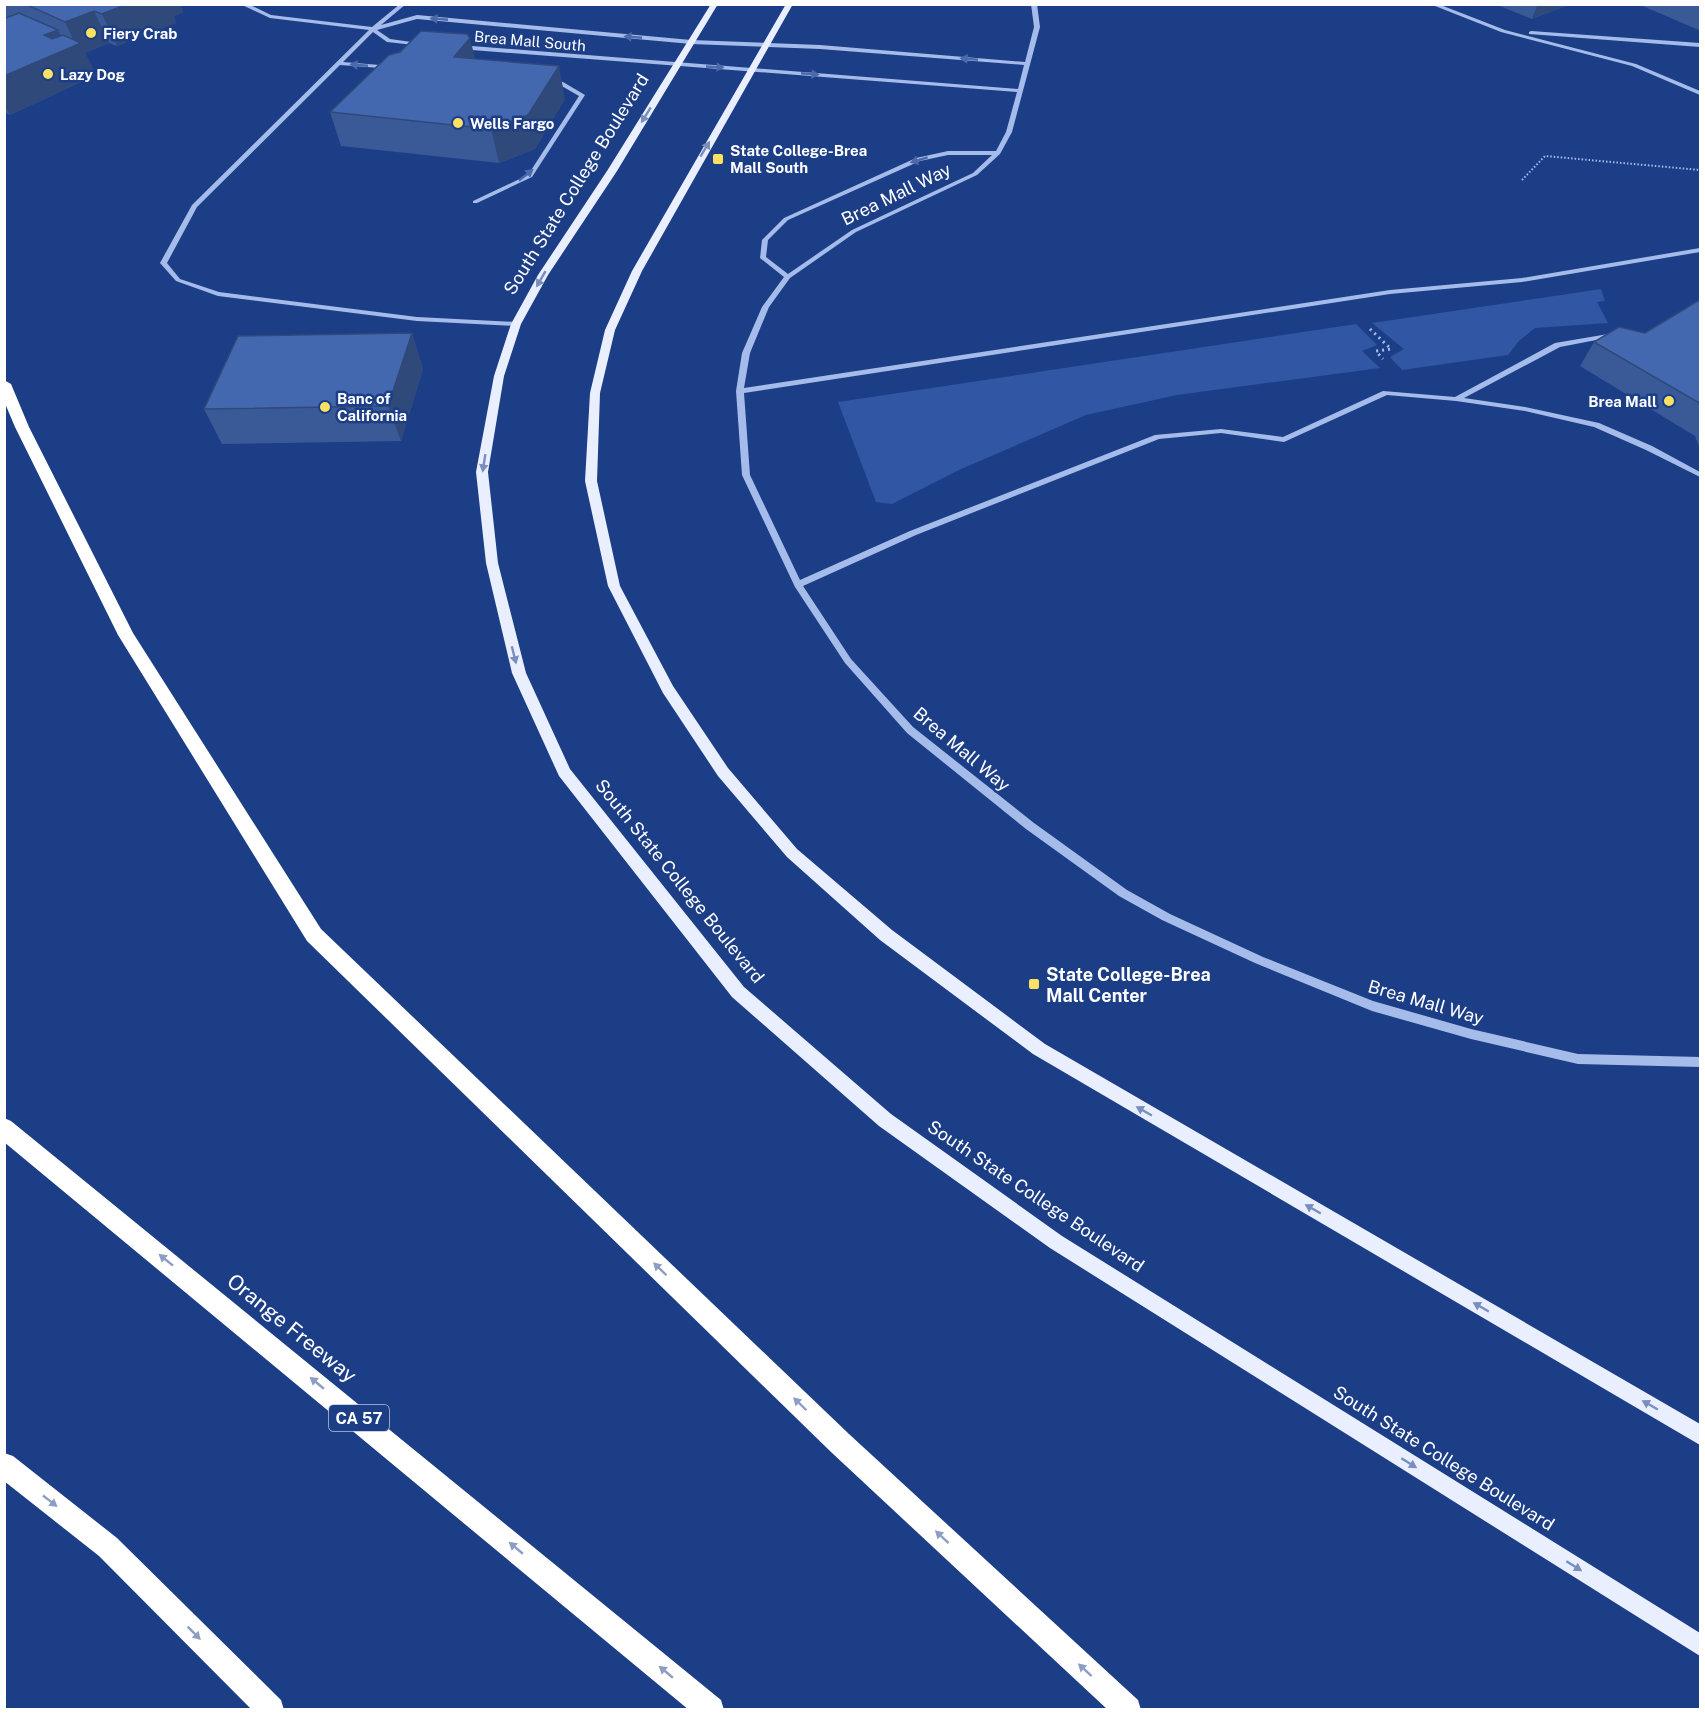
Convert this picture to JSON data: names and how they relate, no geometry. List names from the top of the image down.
{
  "streets": {
    "highway": ["Orange Freeway", "CA 57"],
    "main road": ["South State College Boulevard"],
    "lane": ["Brea Mall South", "Brea Mall Way"]
  },
  "crossings": [
    ["Brea Mall South", "South State College Boulevard"],
    ["Brea Mall South", "Brea Mall Way"]
  ],
  "one_way": ["South State College Boulevard", "Orange Freeway"],
  "places": {
    "other": [
      "Fiery Crab",
      "Lazy Dog",
      "Wells Fargo",
      "Brea Mall",
      "Banc of California"
    ],
    "transit": ["State College-Brea Mall South", "State College-Brea Mall Center"]
  }
}
